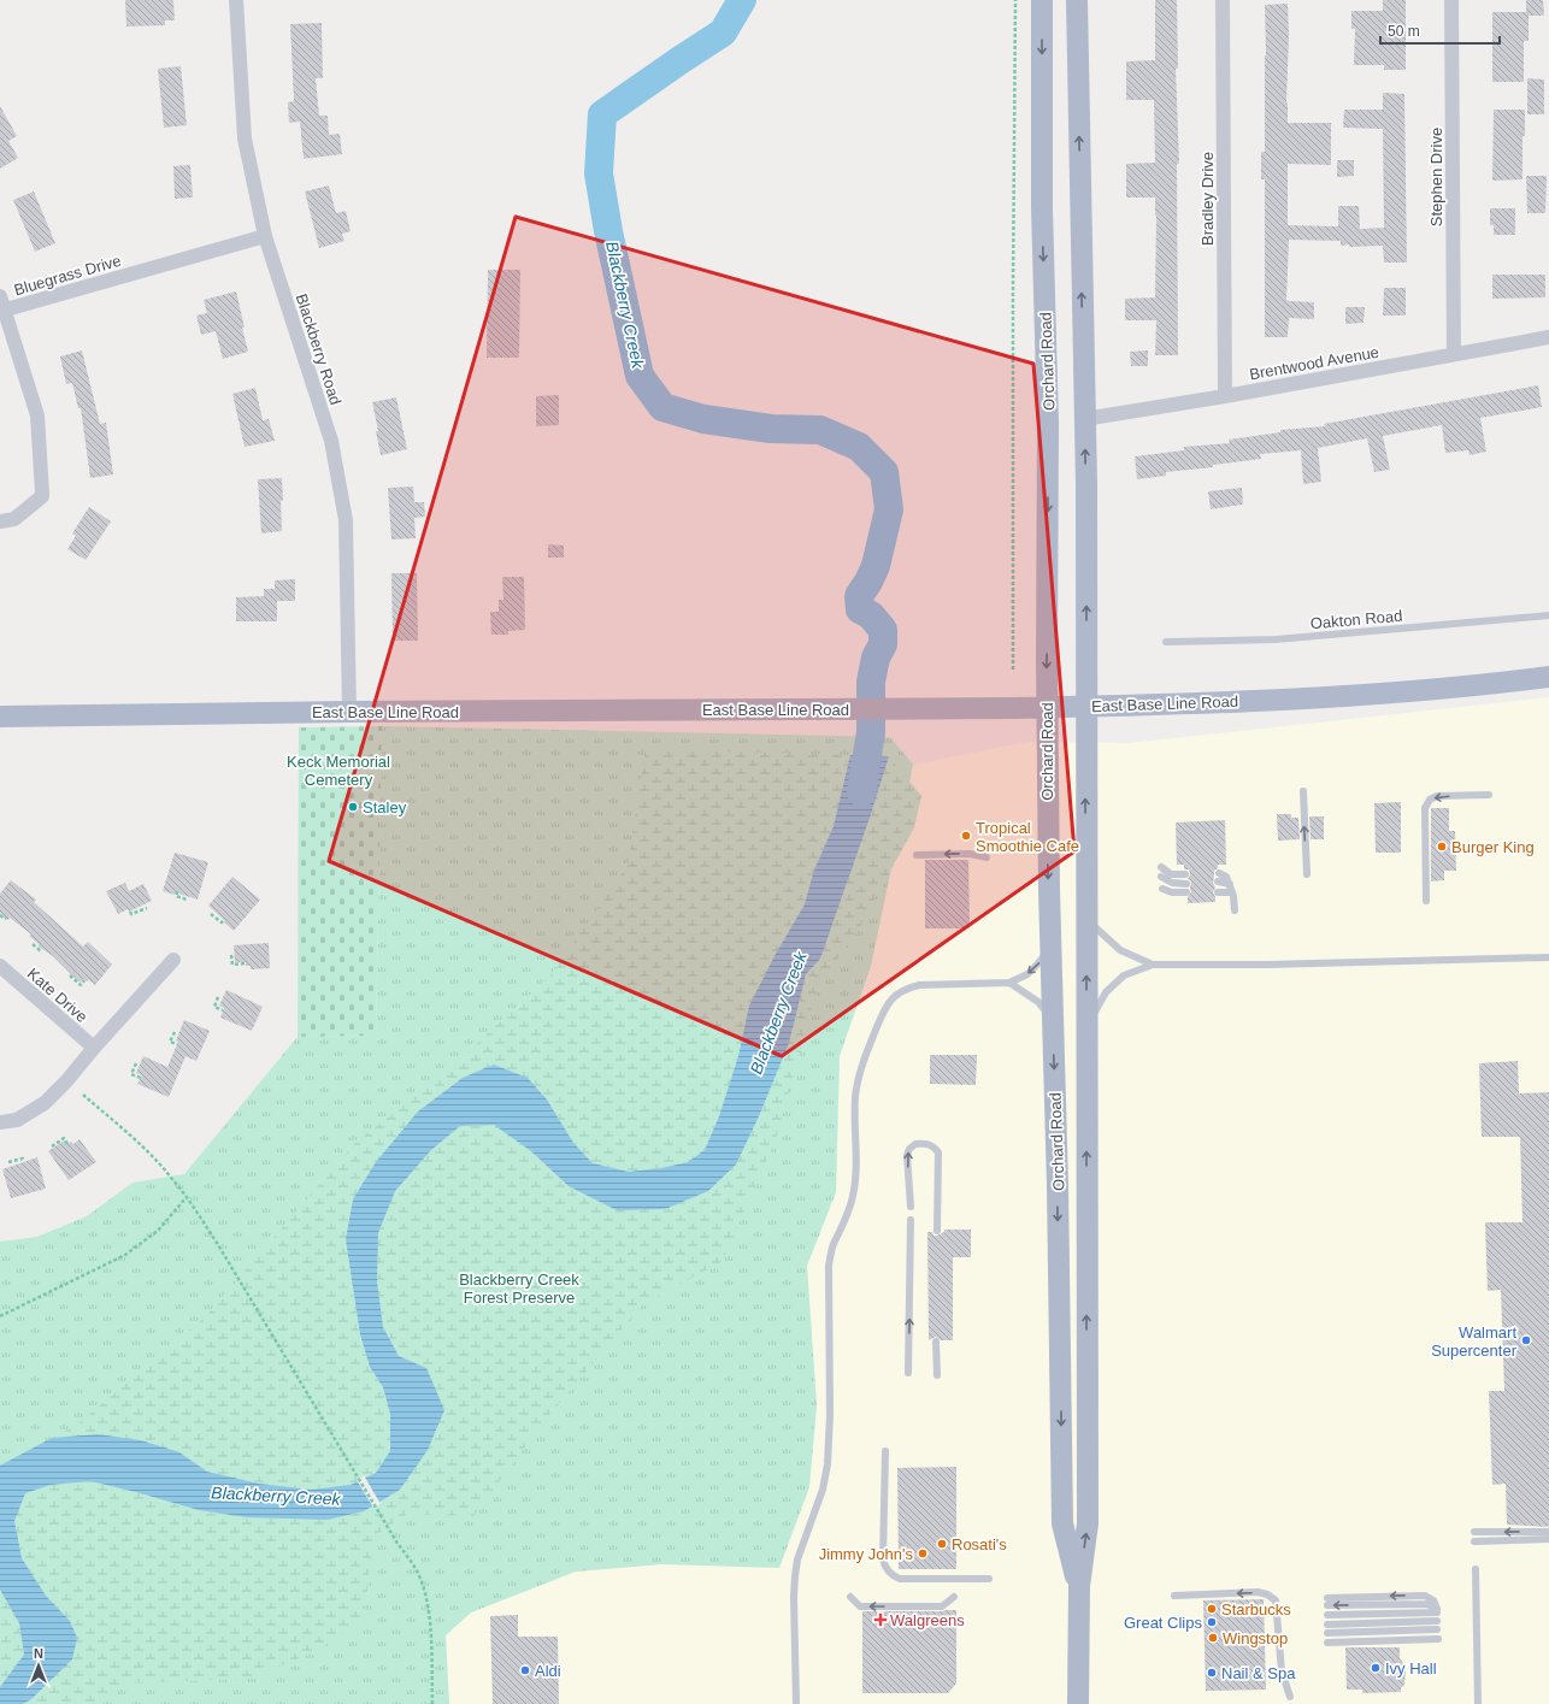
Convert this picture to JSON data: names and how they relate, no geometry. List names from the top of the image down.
{
  "streets": {
    "main road": ["Orchard Road", "East Base Line Road"],
    "street": [
      "Stephen Drive",
      "Bradley Drive",
      "Bluegrass Drive",
      "Blackberry Road",
      "Brentwood Avenue",
      "Kate Drive"
    ],
    "lane": ["Oakton Road"]
  },
  "crossings": [
    ["Stephen Drive", "Brentwood Avenue"],
    ["Bradley Drive", "Brentwood Avenue"],
    ["Bluegrass Drive", "Blackberry Road"],
    ["Blackberry Road", "East Base Line Road"],
    ["Orchard Road", "Brentwood Avenue"],
    ["Orchard Road", "East Base Line Road"]
  ],
  "water": ["Blackberry Creek"],
  "parks": ["Keck Memorial Cemetery", "Blackberry Creek Forest Preserve"],
  "places": {
    "other": [
      "Staley",
      "Tropical Smoothie Cafe",
      "Burger King",
      "Walmart Supercenter",
      "Rosati's",
      "Jimmy John's",
      "Starbucks",
      "Great Clips",
      "Wingstop",
      "Ivy Hall",
      "Aldi",
      "Nail & Spa"
    ],
    "health": ["Walgreens"]
  },
  "scale_bar": "50 m",
  "north": "top"
}
